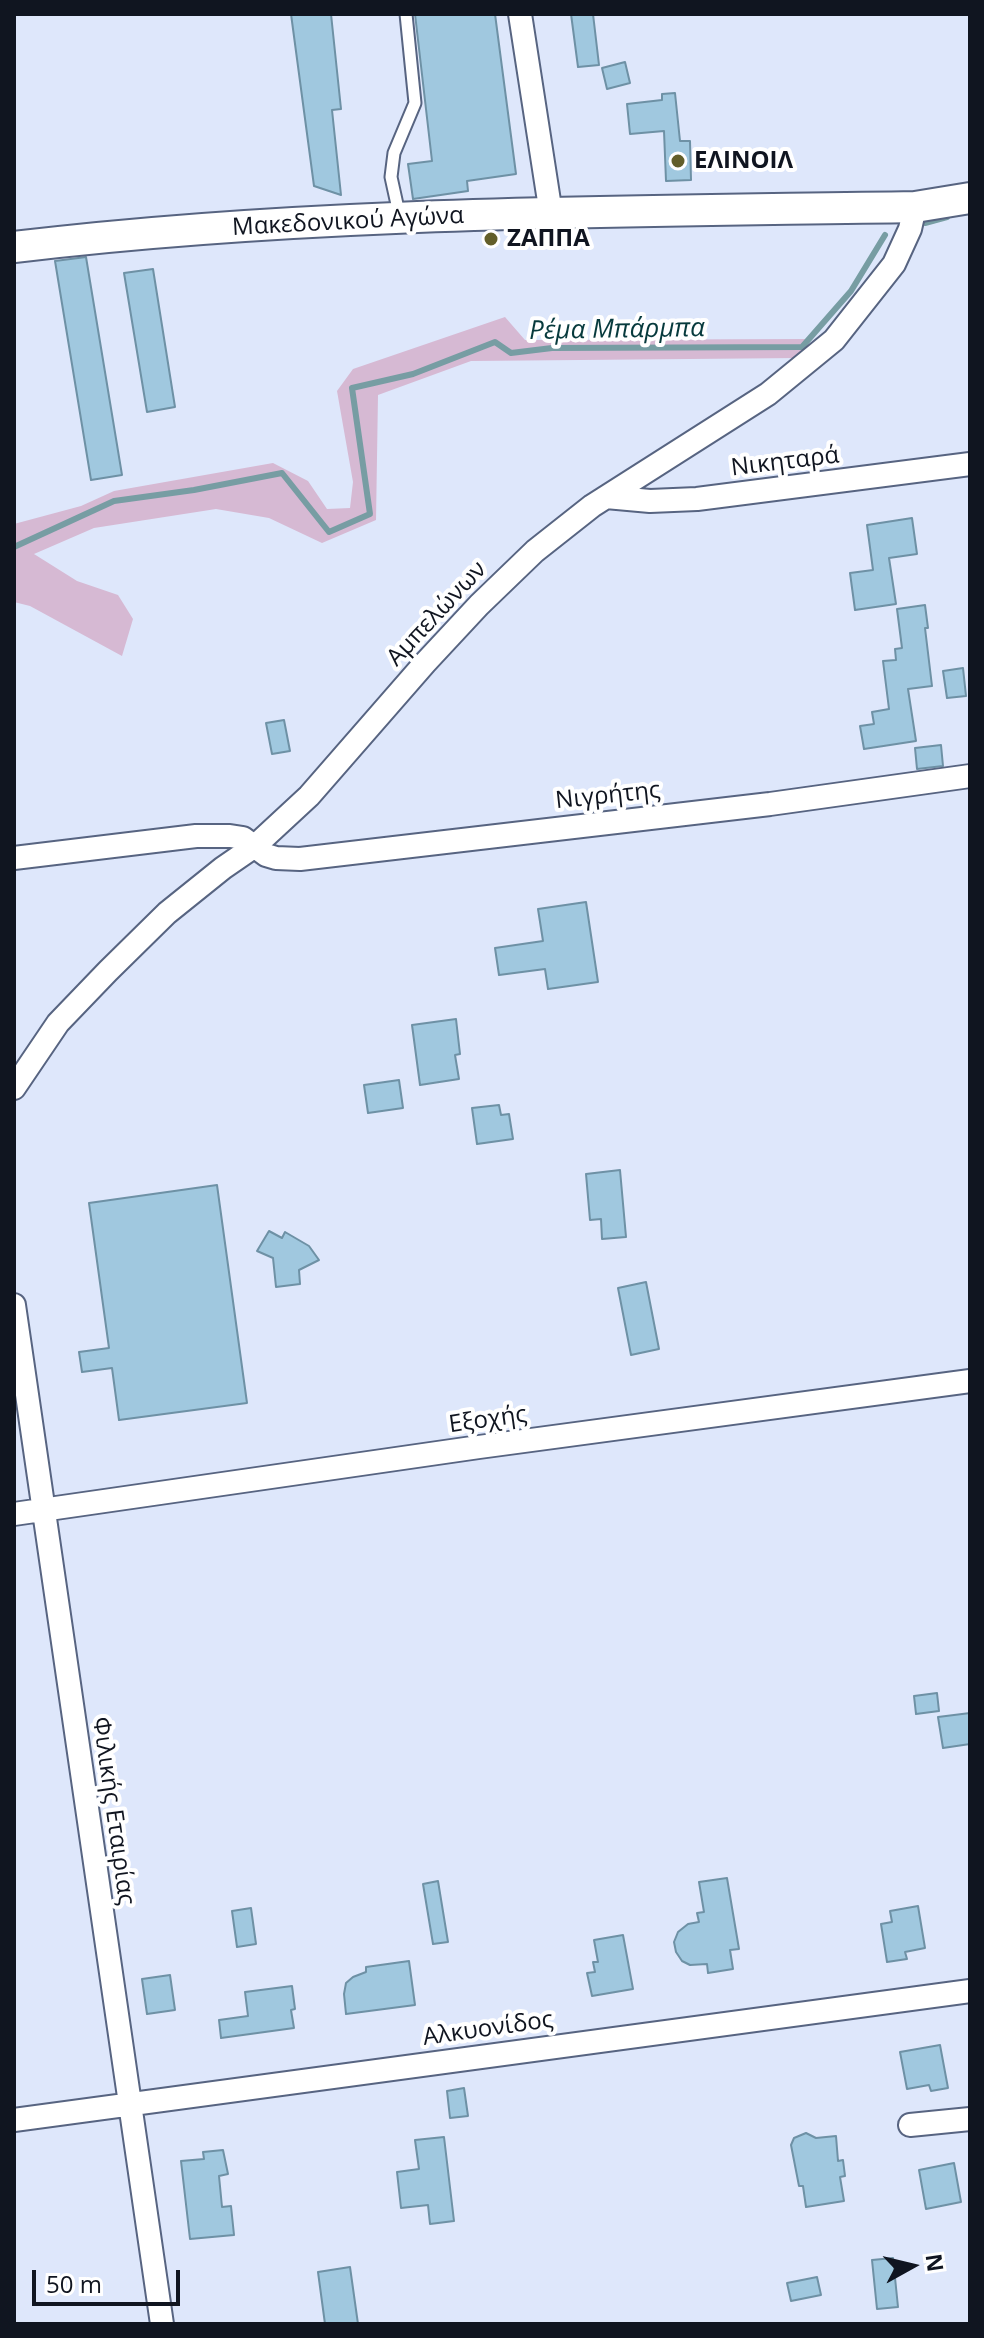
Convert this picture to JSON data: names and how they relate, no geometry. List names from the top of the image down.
{
  "streets": {
    "main road": ["Μακεδονικού Αγώνα"],
    "street": [
      "Νικηταρά",
      "Αμπελώνων",
      "Νιγρήτης",
      "Εξοχής",
      "Φιλικής Εταιρίας",
      "Αλκυονίδος"
    ]
  },
  "crossings": [
    ["Μακεδονικού Αγώνα", "Αμπελώνων"],
    ["Νικηταρά", "Αμπελώνων"],
    ["Αμπελώνων", "Νιγρήτης"],
    ["Εξοχής", "Φιλικής Εταιρίας"],
    ["Φιλικής Εταιρίας", "Αλκυονίδος"]
  ],
  "water": ["Ρέμα Μπάρμπα"],
  "places": ["ΕΛΙΝΟΙΛ", "ΖΑΠΠΑ"],
  "scale_bar": "50 m",
  "north": "right"
}
